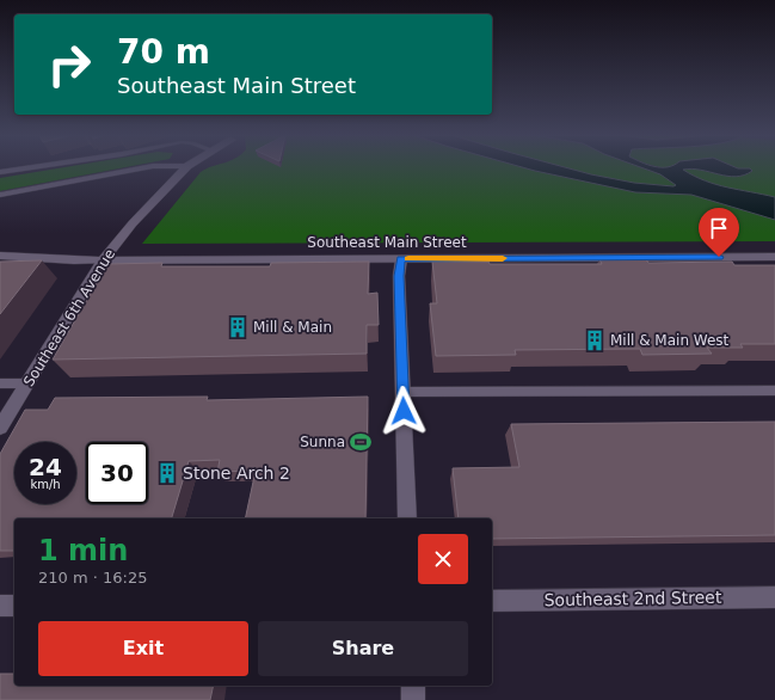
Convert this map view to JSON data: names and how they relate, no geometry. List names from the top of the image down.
{
  "streets": {
    "street": ["Southeast Main Street", "Southeast 6th Avenue", "Southeast 2nd Street"]
  },
  "crossings": [
    ["Southeast Main Street", "Southeast 6th Avenue"]
  ],
  "places": {
    "building": ["Mill & Main", "Mill & Main West", "Stone Arch 2"],
    "sports": ["Sunna"]
  },
  "page": {
    "turn": ["70 m", "Southeast Main Street"],
    "speed": "24 km/h",
    "limit": "30",
    "heading": ["1 min", "210 m · 16:25"],
    "buttons": ["Exit", "Share"]
  }
}
